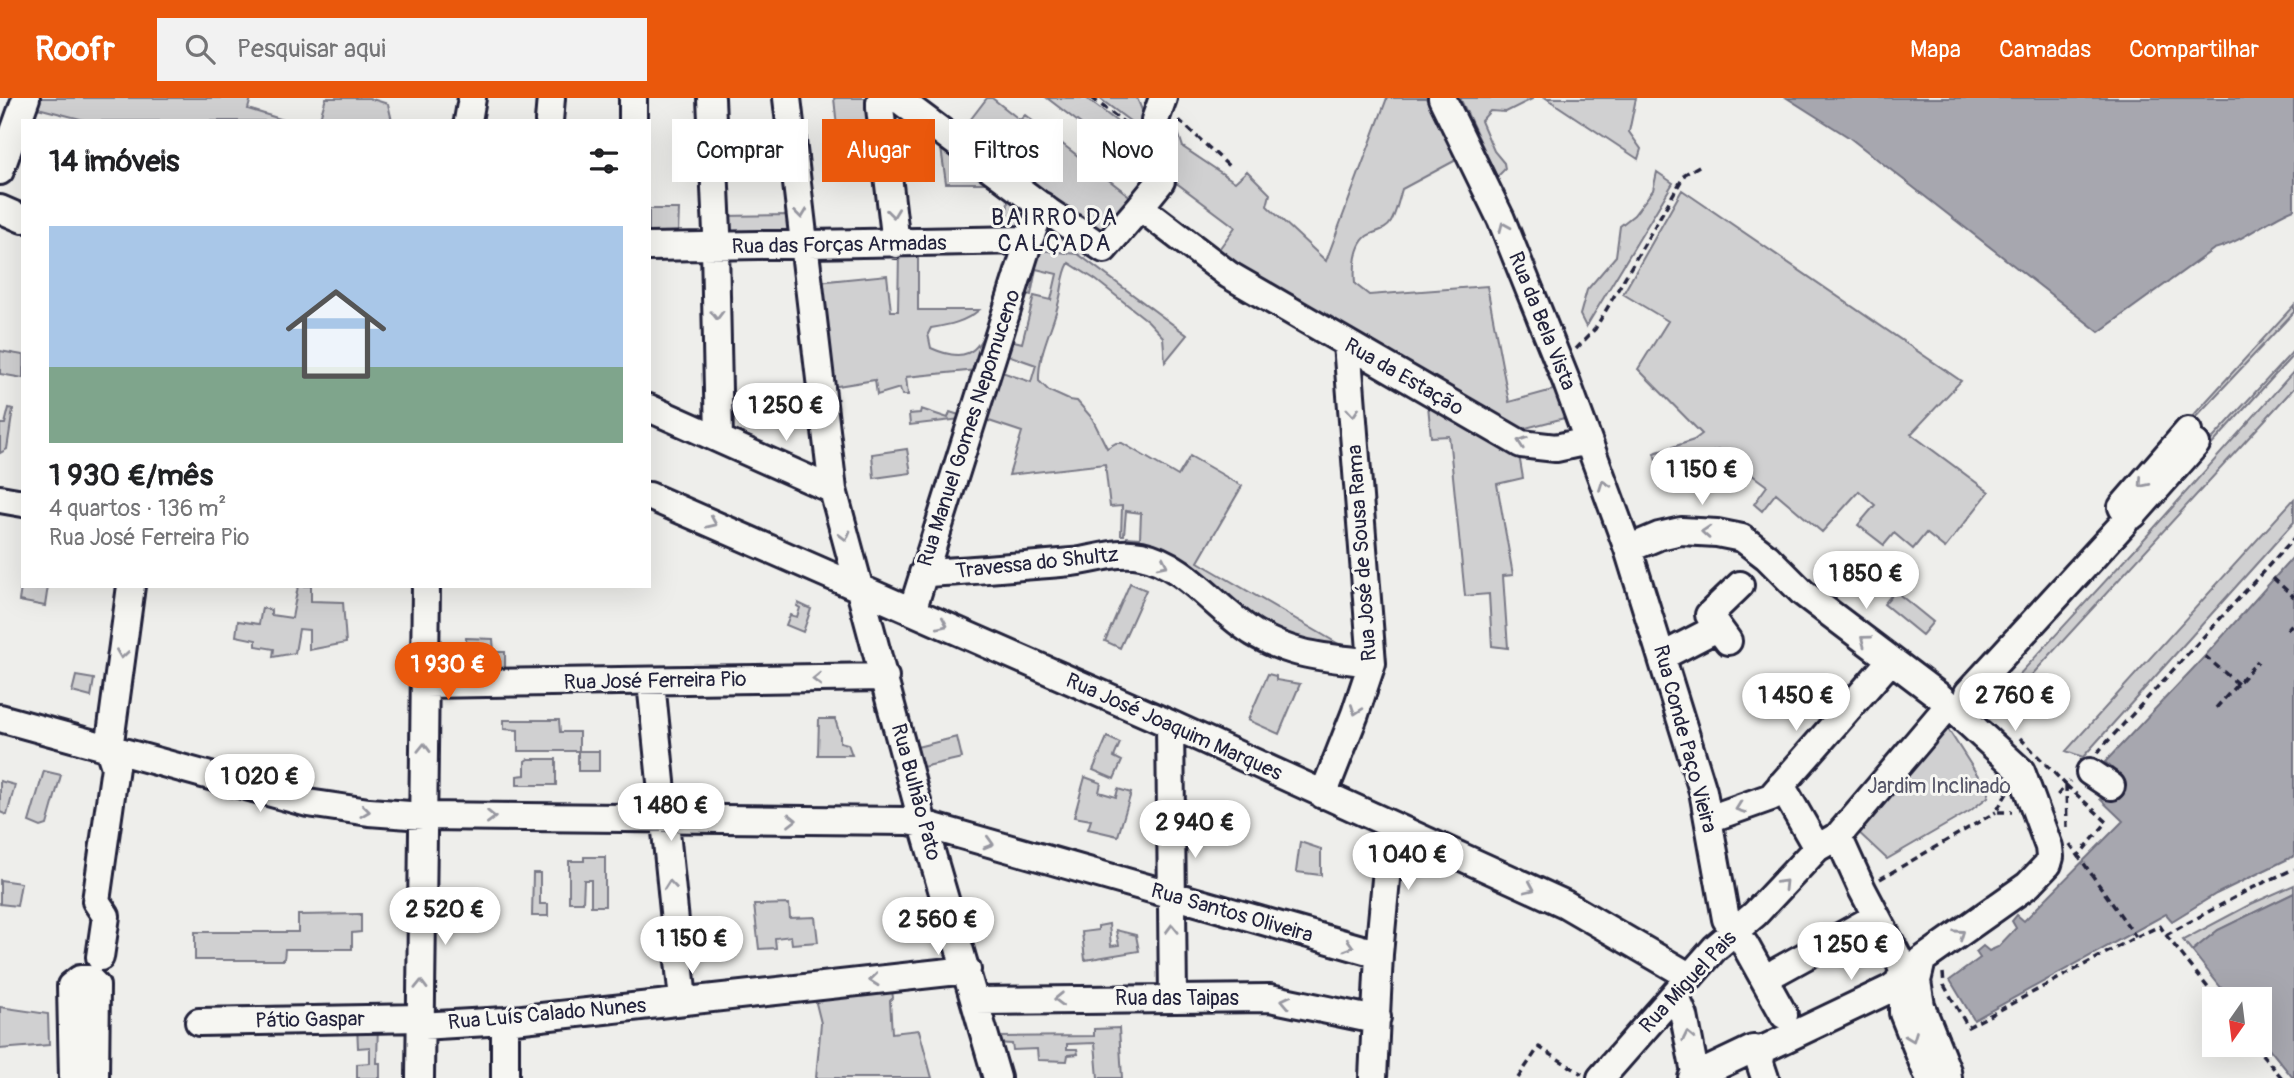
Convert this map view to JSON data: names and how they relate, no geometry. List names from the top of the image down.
{
  "streets": {
    "street": [
      "Rua das Forças Armadas",
      "Rua da Bela Vista",
      "Rua da Estação",
      "Rua Manuel Gomes Nepomuceno",
      "Rua José de Sousa Rama",
      "Travessa do Shultz",
      "Rua José Ferreira Pio",
      "Rua José Joaquim Marques",
      "Rua Conde Paço Vieira",
      "Rua Bulhão Pato",
      "Rua Santos Oliveira",
      "Rua Miguel Pais",
      "Rua das Taipas",
      "Rua Luís Calado Nunes",
      "Pátio Gaspar"
    ]
  },
  "crossings": [
    ["Rua das Forças Armadas", "Rua Manuel Gomes Nepomuceno"],
    ["Rua das Forças Armadas", "Rua Bulhão Pato"],
    ["Rua da Bela Vista", "Rua da Estação"],
    ["Rua da Bela Vista", "Rua Conde Paço Vieira"],
    ["Rua da Estação", "Rua José de Sousa Rama"],
    ["Rua Manuel Gomes Nepomuceno", "Travessa do Shultz"],
    ["Rua Manuel Gomes Nepomuceno", "Rua José Joaquim Marques"],
    ["Rua José de Sousa Rama", "Travessa do Shultz"],
    ["Rua José de Sousa Rama", "Rua José Joaquim Marques"],
    ["Rua José Ferreira Pio", "Rua Bulhão Pato"],
    ["Rua José Joaquim Marques", "Rua Bulhão Pato"],
    ["Rua José Joaquim Marques", "Rua Miguel Pais"],
    ["Rua Conde Paço Vieira", "Rua Miguel Pais"],
    ["Rua Bulhão Pato", "Rua Santos Oliveira"],
    ["Rua Bulhão Pato", "Rua das Taipas"],
    ["Rua Bulhão Pato", "Rua Luís Calado Nunes"],
    ["Rua Luís Calado Nunes", "Pátio Gaspar"]
  ],
  "one_way": [
    "Rua da Bela Vista",
    "Rua da Estação",
    "Rua José de Sousa Rama",
    "Travessa do Shultz",
    "Rua José Joaquim Marques",
    "Rua Santos Oliveira",
    "Rua das Taipas",
    "Rua Luís Calado Nunes"
  ],
  "districts": ["BAIRRO DA CALÇADA"],
  "parks": ["Jardim Inclinado"],
  "north": "bottom",
  "page": {
    "header": "Roofr",
    "search": "Pesquisar aqui",
    "nav": ["Mapa", "Camadas", "Compartilhar"],
    "chip": [
      "Comprar",
      "Alugar",
      "Filtros",
      "Novo"
    ],
    "heading": "14 imóveis",
    "list": [
      {
        "name": "1 930 €/mês",
        "note": "4 quartos · 136 m² · Rua José Ferreira Pio"
      }
    ],
    "price": [
      "1 250 €",
      "1 150 €",
      "1 850 €",
      "1 930 €",
      "1 450 €",
      "2 760 €",
      "1 020 €",
      "1 480 €",
      "2 940 €",
      "1 040 €",
      "2 520 €",
      "2 560 €",
      "1 150 €",
      "1 250 €"
    ]
  }
}
